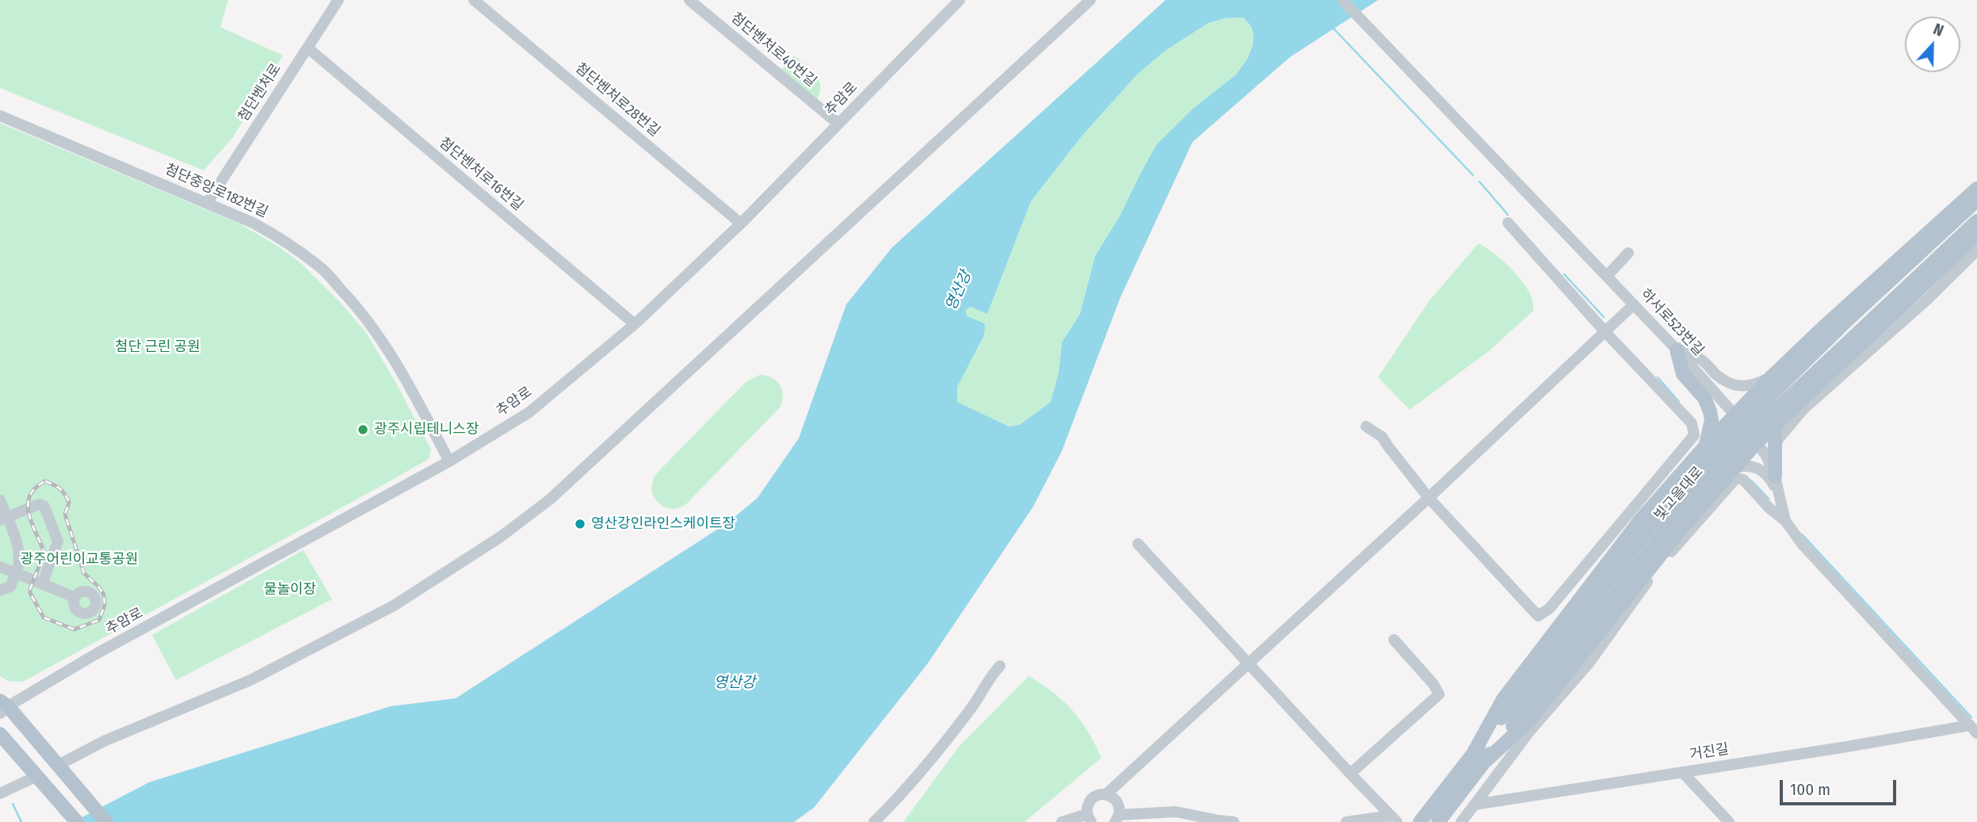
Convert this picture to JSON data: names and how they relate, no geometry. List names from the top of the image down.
{
  "streets": {
    "main road": ["빛고을대로"],
    "street": [
      "첨단벤처로40번길",
      "첨단벤처로",
      "추암로",
      "첨단벤처로28번길",
      "첨단벤처로16번길",
      "첨단중앙로182번길",
      "하서로523번길",
      "거진길"
    ]
  },
  "crossings": [
    ["첨단벤처로40번길", "추암로"],
    ["첨단벤처로", "첨단벤처로16번길"],
    ["첨단벤처로", "첨단중앙로182번길"],
    ["추암로", "첨단벤처로28번길"],
    ["추암로", "첨단벤처로16번길"],
    ["추암로", "첨단중앙로182번길"]
  ],
  "water": ["영산강"],
  "parks": ["첨단 근린 공원", "광주어린이교통공원", "물놀이장"],
  "places": ["광주시립테니스장", "영산강인라인스케이트장"],
  "scale_bar": "100 m",
  "north": "top"
}
